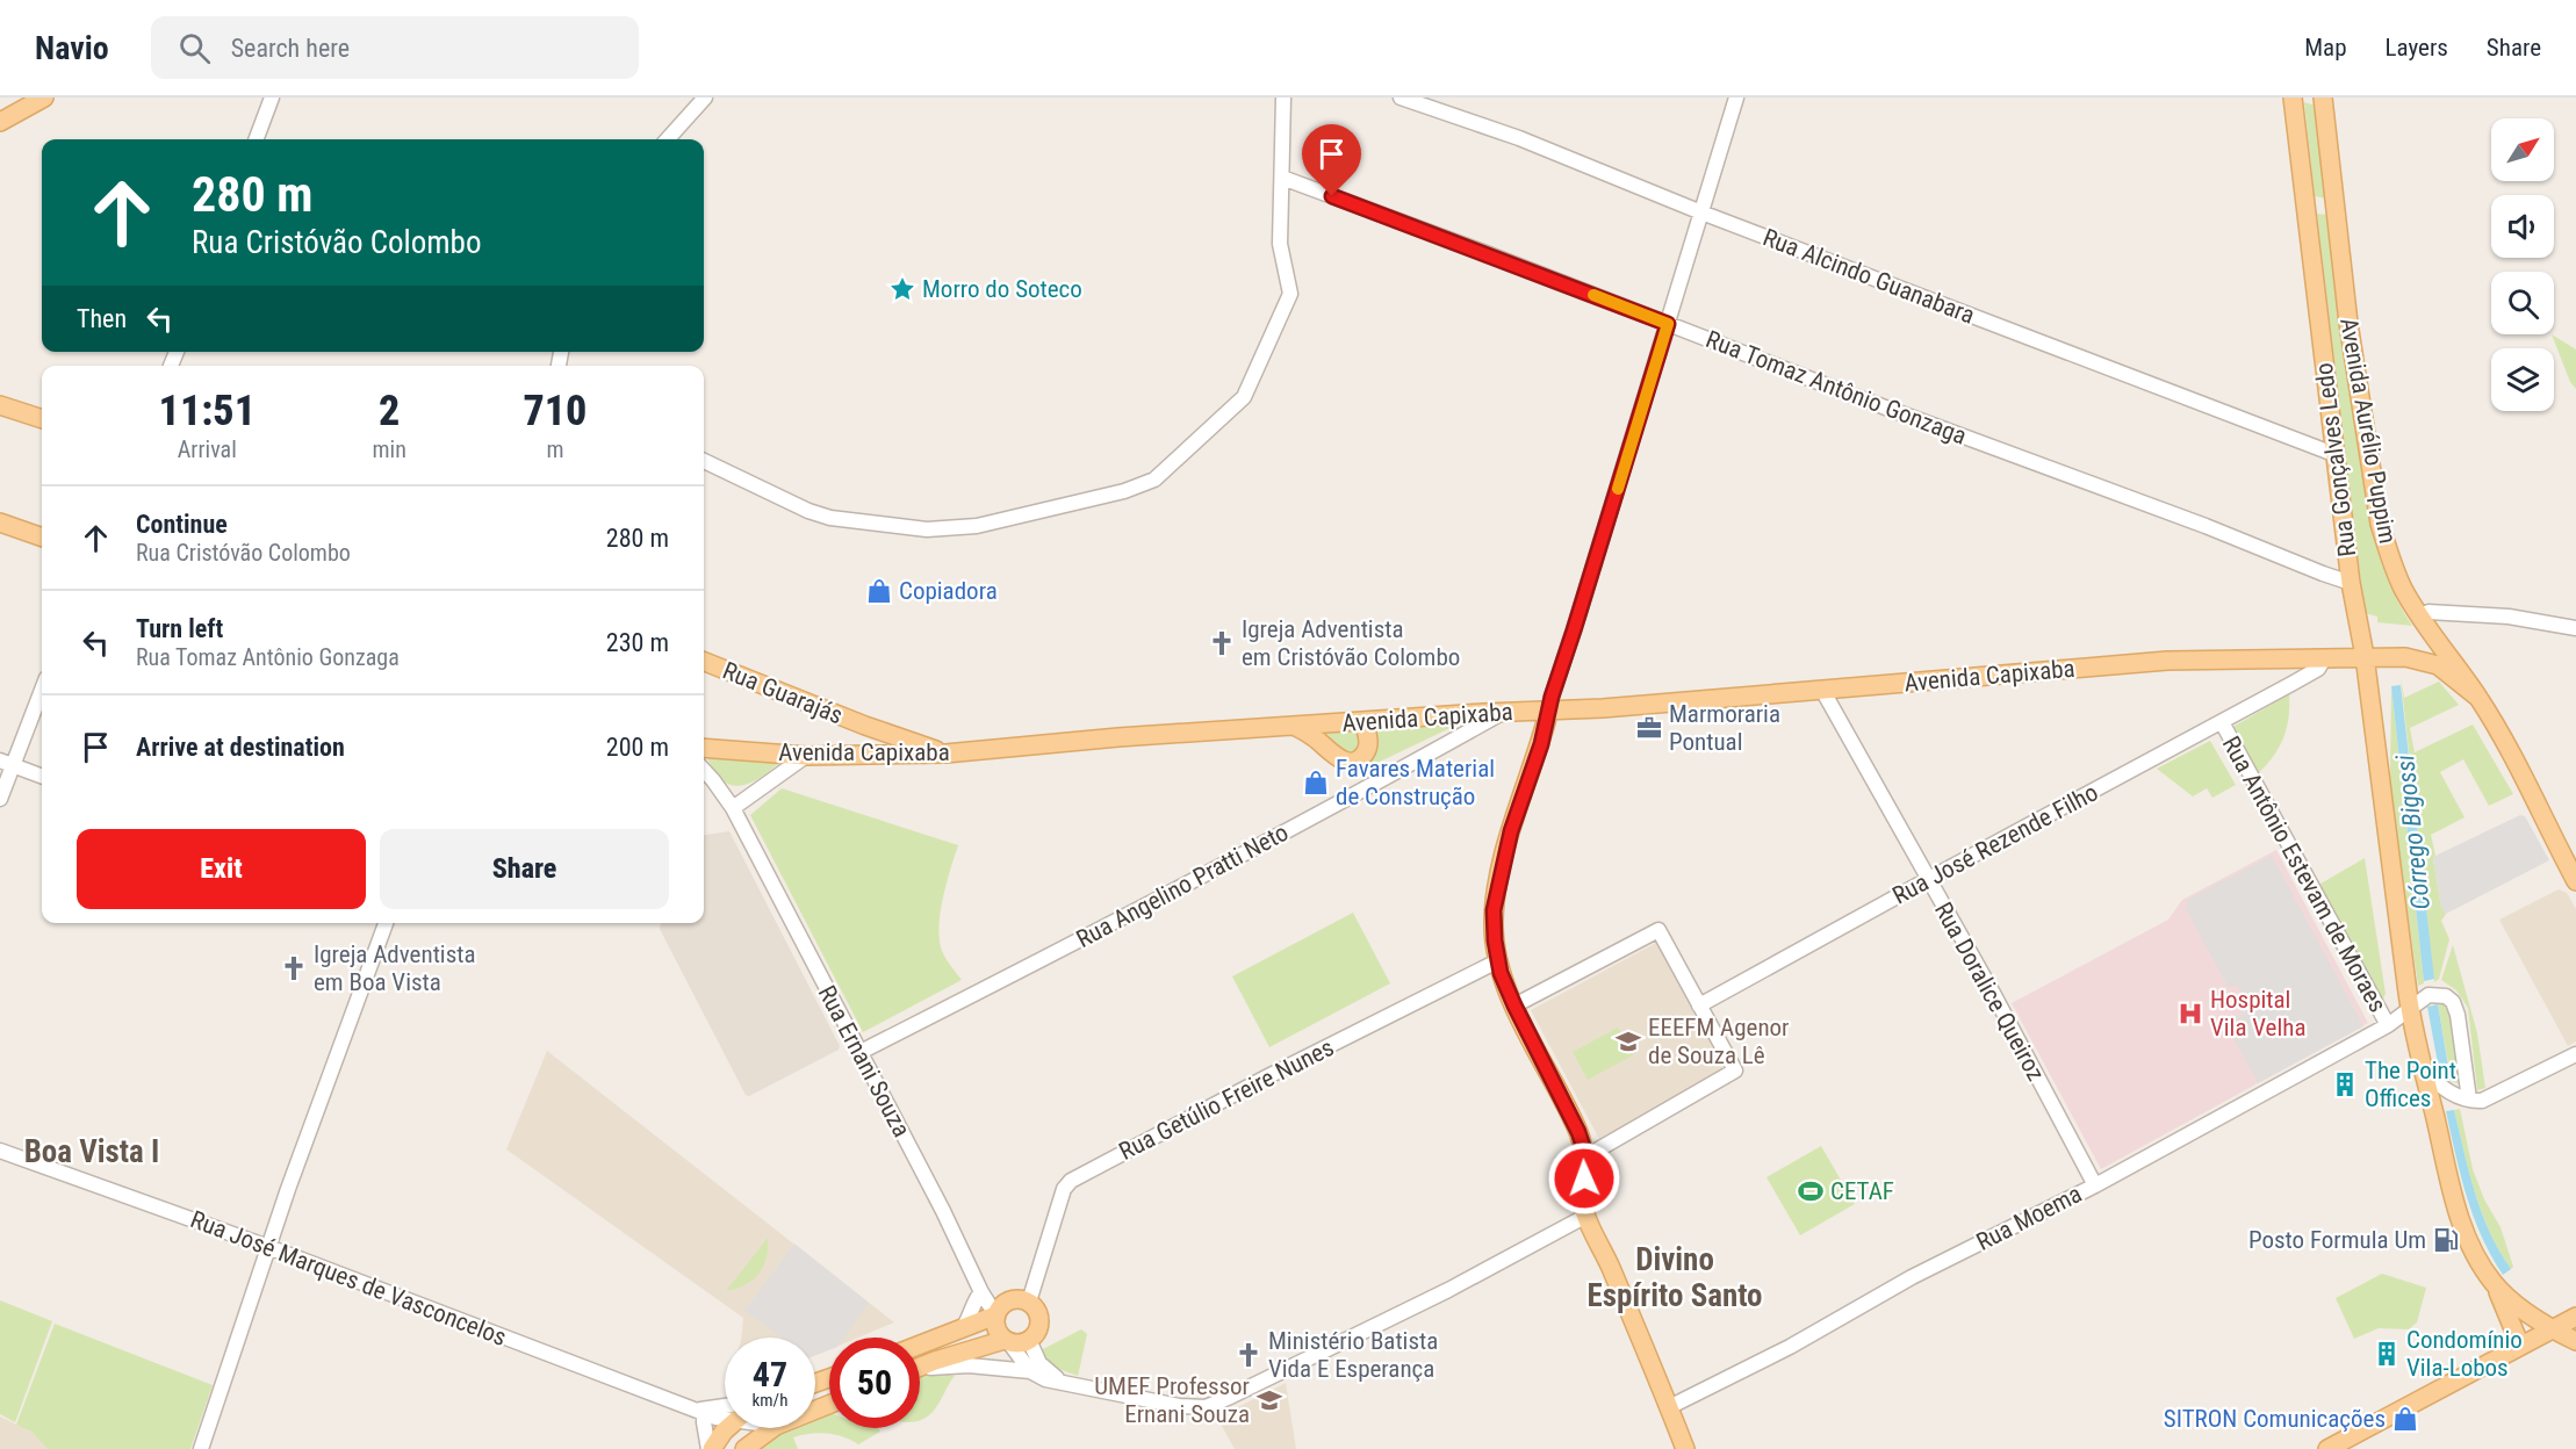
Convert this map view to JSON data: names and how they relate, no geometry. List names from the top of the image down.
{
  "streets": {
    "main road": [
      "Avenida Aurélio Puppim",
      "Rua Gonçalves Ledo",
      "Avenida Capixaba",
      "Rua Guarajás"
    ],
    "street": [
      "Rua Alcindo Guanabara",
      "Rua Tomaz Antônio Gonzaga",
      "Rua José Rezende Filho",
      "Rua Antônio Estevam de Moraes",
      "Rua Angelino Pratti Neto",
      "Rua Doralice Queiroz",
      "Rua Ernani Souza",
      "Rua Getúlio Freire Nunes",
      "Rua Moema",
      "Rua José Marques de Vasconcelos"
    ]
  },
  "crossings": [
    ["Rua Alcindo Guanabara", "Rua Gonçalves Ledo"],
    ["Rua Tomaz Antônio Gonzaga", "Rua Gonçalves Ledo"],
    ["Avenida Aurélio Puppim", "Avenida Capixaba"],
    ["Rua Gonçalves Ledo", "Avenida Capixaba"],
    ["Rua Gonçalves Ledo", "Rua Moema"],
    ["Avenida Capixaba", "Rua Guarajás"],
    ["Avenida Capixaba", "Rua José Rezende Filho"],
    ["Avenida Capixaba", "Rua Angelino Pratti Neto"],
    ["Avenida Capixaba", "Rua Doralice Queiroz"],
    ["Rua José Rezende Filho", "Rua Antônio Estevam de Moraes"],
    ["Rua José Rezende Filho", "Rua Doralice Queiroz"],
    ["Rua Antônio Estevam de Moraes", "Rua Moema"],
    ["Rua Angelino Pratti Neto", "Rua Ernani Souza"],
    ["Rua Doralice Queiroz", "Rua Moema"],
    ["Rua Ernani Souza", "Rua Getúlio Freire Nunes"]
  ],
  "districts": ["Boa Vista I", "Divino Espírito Santo"],
  "water": ["Córrego Bigossi"],
  "places": {
    "place": ["Morro do Soteco"],
    "shop": ["Copiadora", "Favares Material de Construção", "SITRON Comunicações"],
    "church": ["Igreja Adventista em Cristóvão Colombo", "Igreja Adventista em Boa Vista", "Ministério Batista Vida E Esperança"],
    "office": ["Marmoraria Pontual"],
    "hospital": ["Hospital Vila Velha"],
    "school or university": ["EEEFM Agenor de Souza Lê", "UMEF Professor Ernani Souza"],
    "building": ["The Point Offices", "Condomínio Vila-Lobos"],
    "sports": ["CETAF"],
    "fuel station": ["Posto Formula Um"]
  },
  "north": "top right",
  "page": {
    "header": "Navio",
    "search": "Search here",
    "nav": ["Map", "Layers", "Share"],
    "turn": ["280 m", "Rua Cristóvão Colombo"],
    "then": "Then",
    "eta": [
      "11:51",
      "Arrival",
      "2",
      "min",
      "710",
      "m"
    ],
    "list": [
      {
        "name": "Continue",
        "note": "Rua Cristóvão Colombo",
        "value": "280 m"
      },
      {
        "name": "Turn left",
        "note": "Rua Tomaz Antônio Gonzaga",
        "value": "230 m"
      },
      {
        "name": "Arrive at destination",
        "value": "200 m"
      }
    ],
    "buttons": ["Exit", "Share"],
    "speed": "47 km/h",
    "limit": "50"
  }
}
